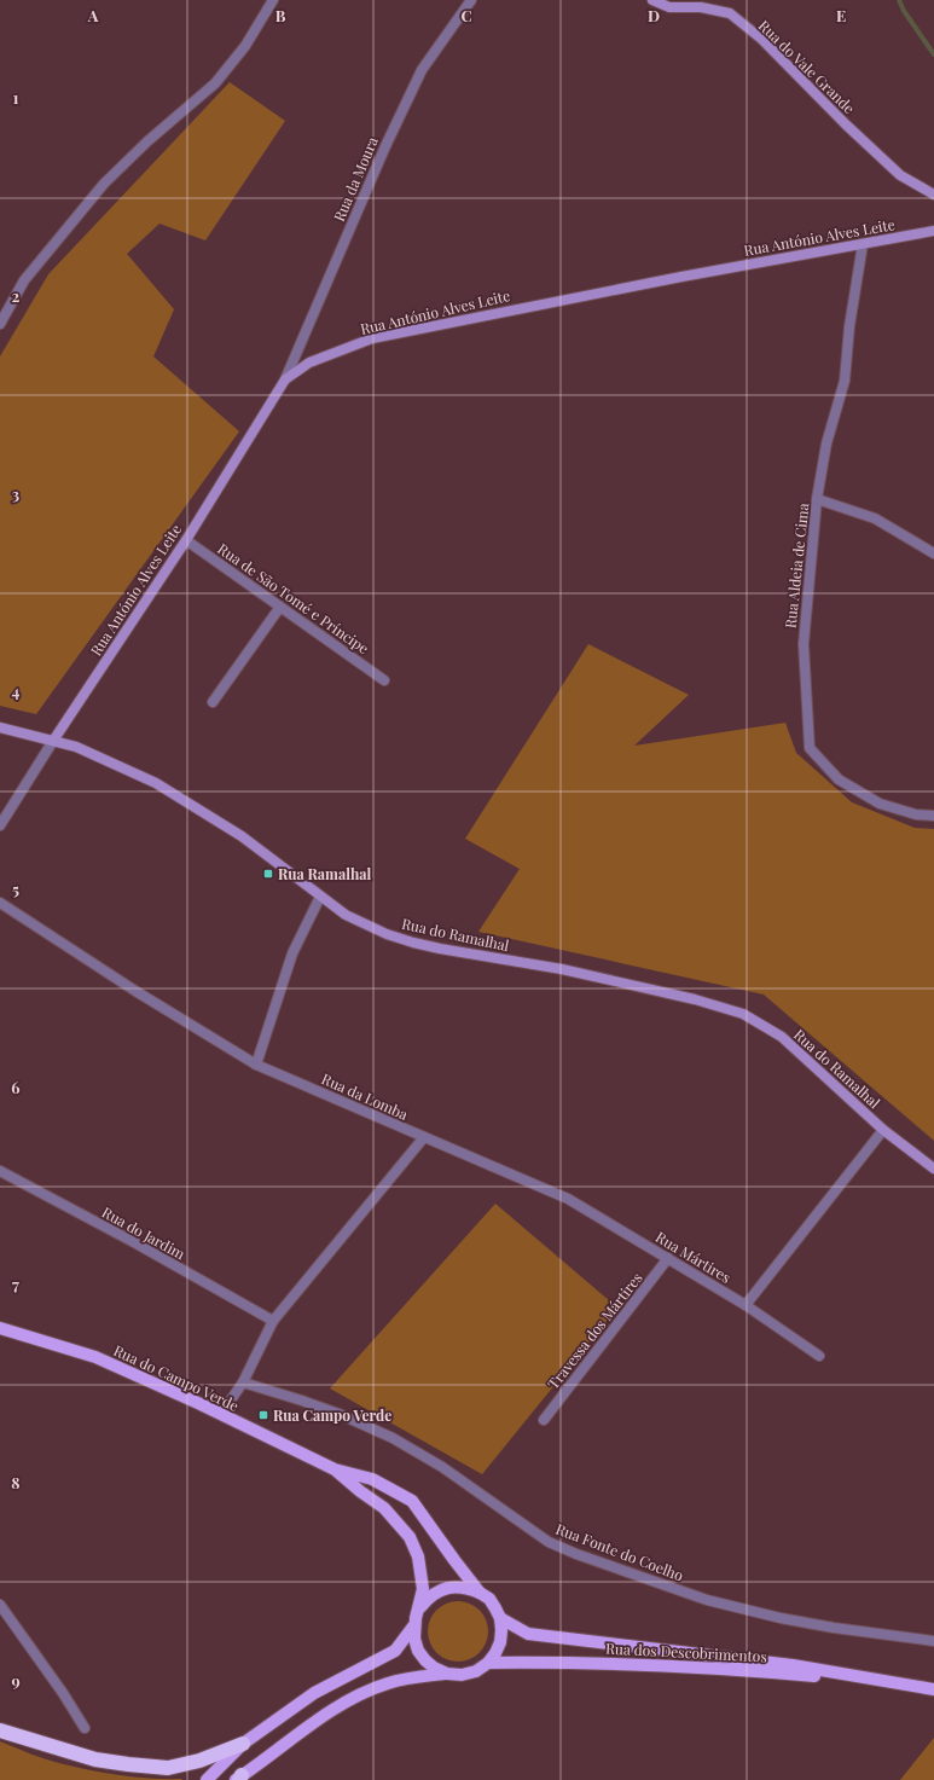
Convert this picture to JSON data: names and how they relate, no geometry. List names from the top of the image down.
{
  "streets": {
    "main road": ["Rua do Campo Verde", "Rua dos Descobrimentos"],
    "street": [
      "Rua do Vale Grande",
      "Rua da Moura",
      "Rua António Alves Leite",
      "Rua Aldeia de Cima",
      "Rua de São Tomé e Príncipe",
      "Rua do Ramalhal",
      "Rua da Lomba",
      "Rua do Jardim",
      "Rua Mártires",
      "Travessa dos Mártires",
      "Rua Fonte do Coelho"
    ]
  },
  "crossings": [
    ["Rua da Moura", "Rua António Alves Leite"],
    ["Rua António Alves Leite", "Rua Aldeia de Cima"],
    ["Rua António Alves Leite", "Rua de São Tomé e Príncipe"],
    ["Rua António Alves Leite", "Rua do Ramalhal"],
    ["Rua da Lomba", "Rua Mártires"],
    ["Rua Mártires", "Travessa dos Mártires"],
    ["Rua do Campo Verde", "Rua dos Descobrimentos"]
  ],
  "places": {
    "transit": ["Rua Ramalhal", "Rua Campo Verde"]
  },
  "grid": {
    "columns": [
      "A",
      "B",
      "C",
      "D",
      "E"
    ],
    "rows": [
      "1",
      "2",
      "3",
      "4",
      "5",
      "6",
      "7",
      "8",
      "9"
    ]
  }
}
